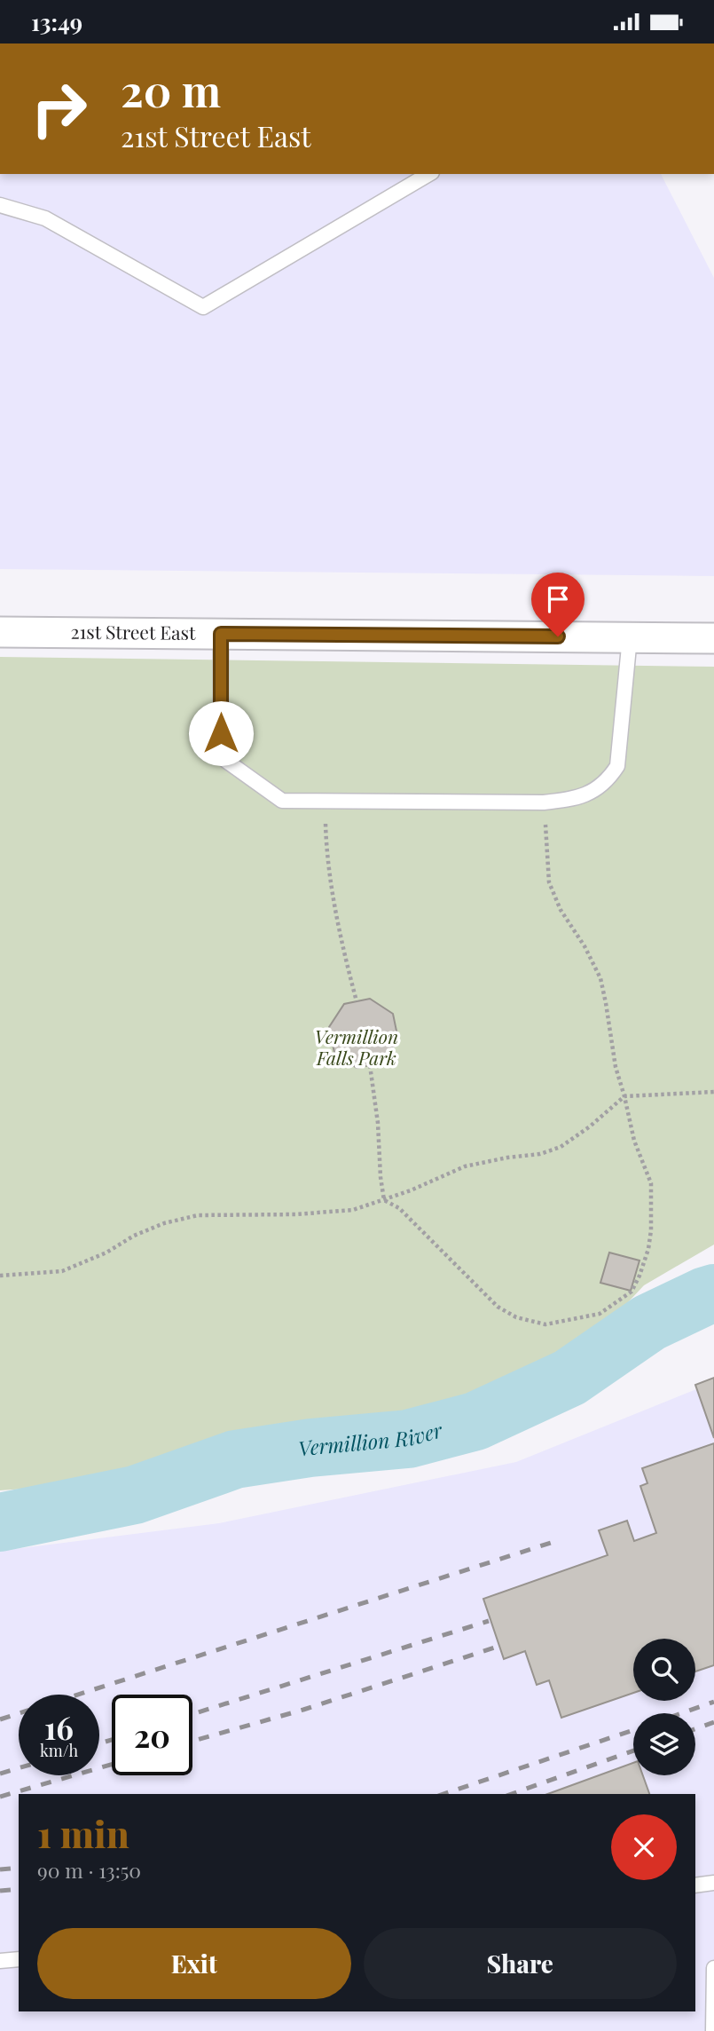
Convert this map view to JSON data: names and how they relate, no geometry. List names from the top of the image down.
{
  "streets": {
    "street": ["21st Street East"]
  },
  "water": ["Vermillion River"],
  "parks": ["Vermillion Falls Park"],
  "page": {
    "status": "13:49",
    "turn": ["20 m", "21st Street East"],
    "speed": "16 km/h",
    "limit": "20",
    "heading": ["1 min", "90 m · 13:50"],
    "buttons": ["Exit", "Share"]
  }
}
